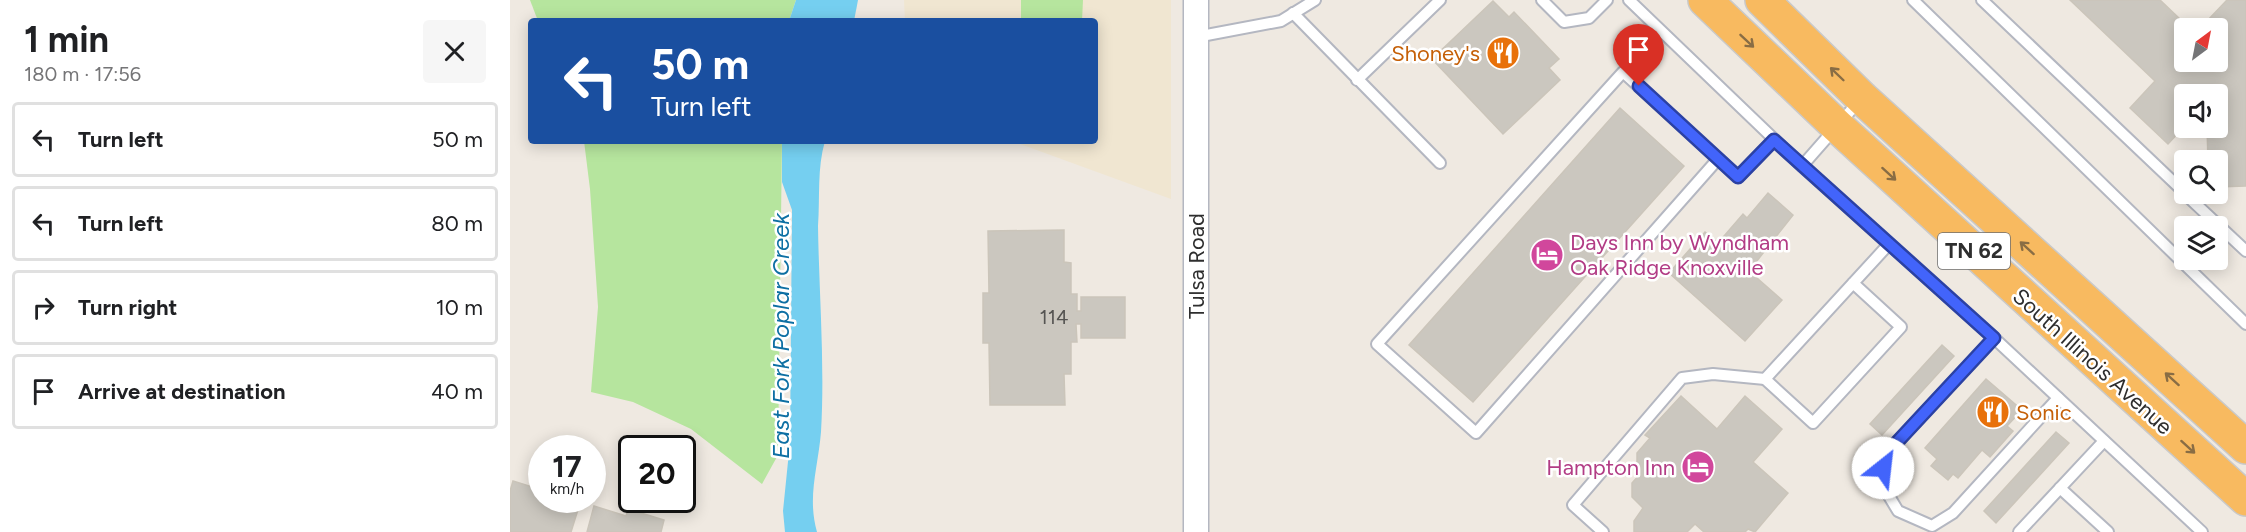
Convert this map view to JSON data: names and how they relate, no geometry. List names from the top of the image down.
{
  "streets": {
    "highway": ["TN 62", "South Illinois Avenue"],
    "street": ["Tulsa Road"]
  },
  "water": ["East Fork Poplar Creek"],
  "places": {
    "restaurant": ["Shoney's", "Sonic"],
    "hotel": ["Days Inn by Wyndham Oak Ridge Knoxville", "Hampton Inn"]
  },
  "house_numbers": ["114"],
  "north": "top right",
  "page": {
    "heading": ["1 min", "180 m · 17:56"],
    "turn": ["50 m", "Turn left"],
    "list": [
      {
        "name": "Turn left",
        "value": "50 m"
      },
      {
        "name": "Turn left",
        "value": "80 m"
      },
      {
        "name": "Turn right",
        "value": "10 m"
      },
      {
        "name": "Arrive at destination",
        "value": "40 m"
      }
    ],
    "speed": "17 km/h",
    "limit": "20"
  }
}
